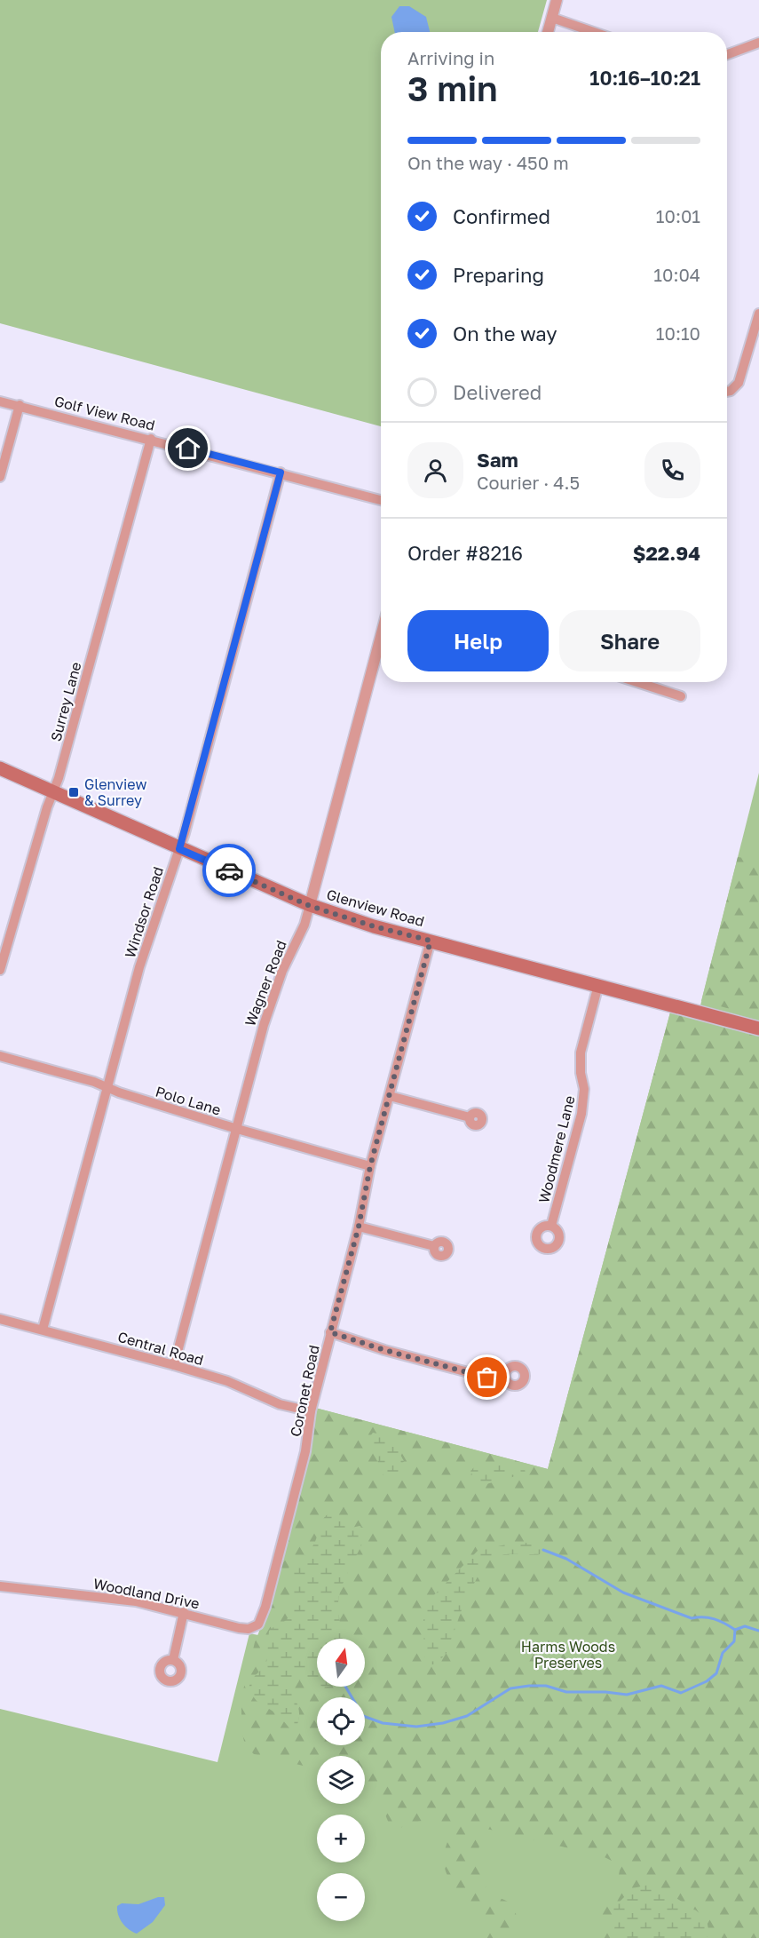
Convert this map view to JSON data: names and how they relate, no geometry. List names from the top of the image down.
{
  "streets": {
    "main road": ["Glenview Road"],
    "street": [
      "Golf View Road",
      "Surrey Lane",
      "Windsor Road",
      "Wagner Road",
      "Polo Lane",
      "Woodmere Lane",
      "Central Road",
      "Coronet Road",
      "Woodland Drive"
    ]
  },
  "crossings": [
    ["Golf View Road", "Surrey Lane"],
    ["Golf View Road", "Windsor Road"],
    ["Surrey Lane", "Glenview Road"],
    ["Glenview Road", "Windsor Road"],
    ["Glenview Road", "Wagner Road"],
    ["Glenview Road", "Woodmere Lane"],
    ["Glenview Road", "Coronet Road"],
    ["Windsor Road", "Polo Lane"],
    ["Windsor Road", "Central Road"],
    ["Wagner Road", "Polo Lane"],
    ["Wagner Road", "Central Road"],
    ["Polo Lane", "Coronet Road"],
    ["Central Road", "Coronet Road"],
    ["Coronet Road", "Woodland Drive"]
  ],
  "parks": ["Harms Woods Preserves"],
  "places": {
    "transit": ["Glenview & Surrey"]
  },
  "north": "top",
  "page": {
    "heading": ["3 min", "Arriving in", "10:16–10:21"],
    "panel": [
      "Sam",
      "Courier · 4.5",
      "Order #8216",
      "$22.94"
    ],
    "bar": "On the way · 450 m",
    "list": [
      ["Confirmed", "10:01"],
      ["Preparing", "10:04"],
      ["On the way", "10:10"],
      "Delivered"
    ],
    "buttons": ["Help", "Share"],
    "map_buttons": ["+", "−"]
  }
}
